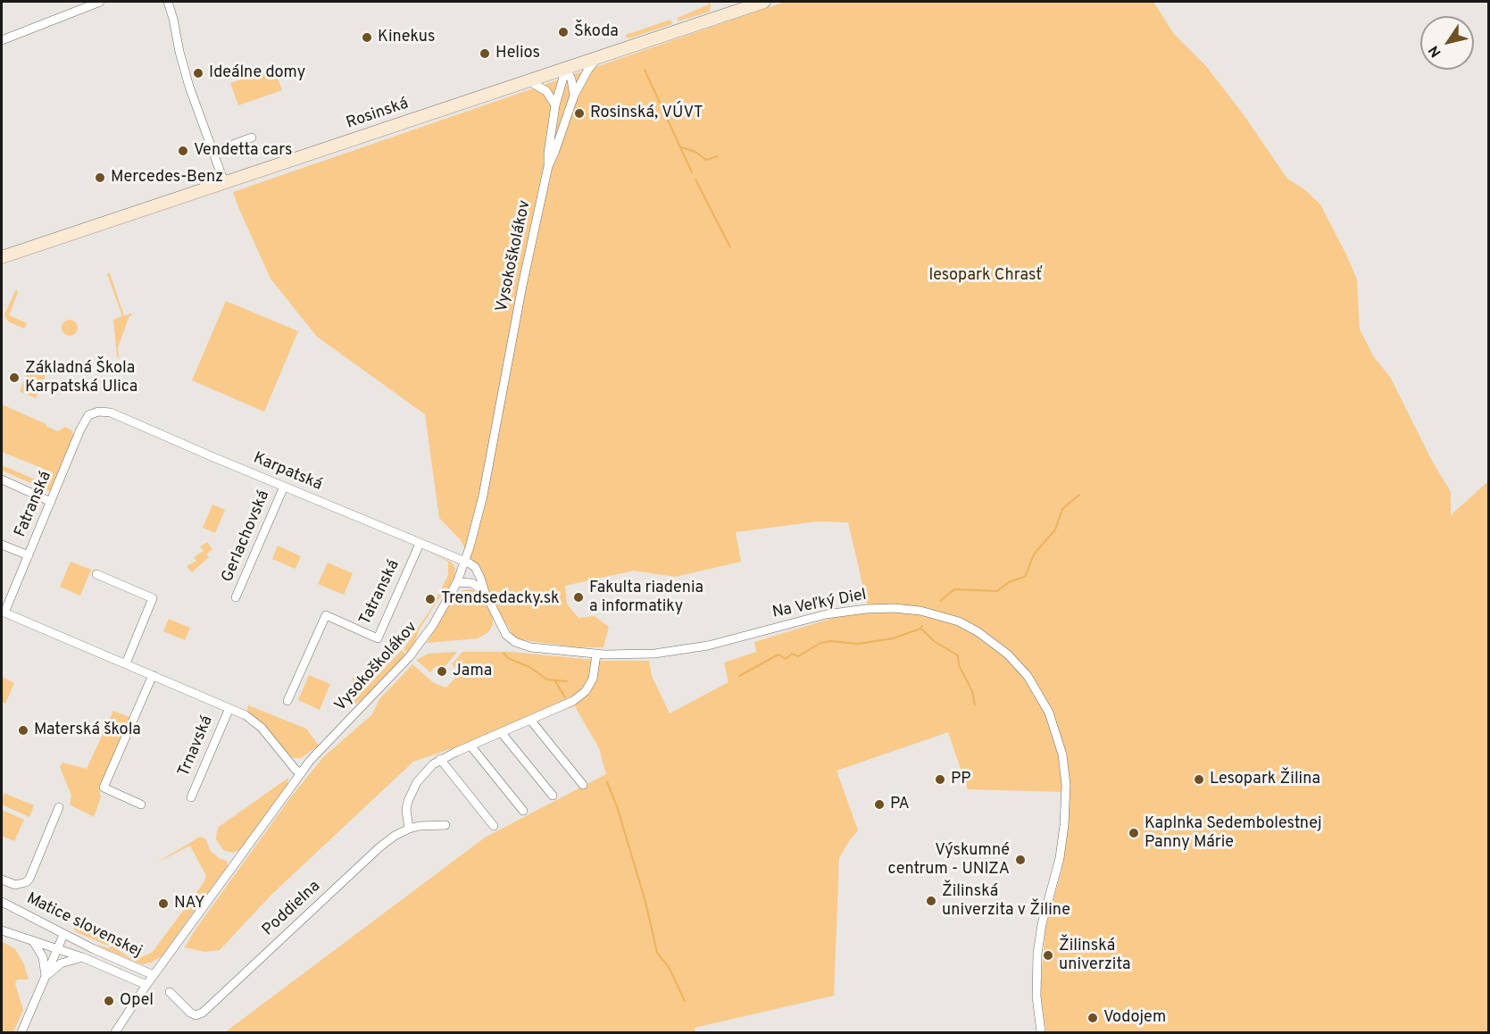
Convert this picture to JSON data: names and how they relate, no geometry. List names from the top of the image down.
{
  "streets": {
    "street": [
      "Rosinská",
      "Vysokoškolákov",
      "Karpatská",
      "Fatranská",
      "Gerlachovská",
      "Tatranská",
      "Na Veľký Diel",
      "Trnavská",
      "Poddielna",
      "Matice slovenskej"
    ]
  },
  "crossings": [
    ["Rosinská", "Vysokoškolákov"],
    ["Vysokoškolákov", "Karpatská"],
    ["Vysokoškolákov", "Fatranská"],
    ["Vysokoškolákov", "Na Veľký Diel"],
    ["Vysokoškolákov", "Matice slovenskej"],
    ["Karpatská", "Fatranská"],
    ["Karpatská", "Gerlachovská"],
    ["Karpatská", "Tatranská"],
    ["Karpatská", "Na Veľký Diel"],
    ["Fatranská", "Trnavská"]
  ],
  "parks": ["lesopark Chrasť"],
  "places": [
    "Škoda",
    "Kinekus",
    "Helios",
    "Ideálne domy",
    "Rosinská, VÚVT",
    "Vendetta cars",
    "Mercedes-Benz",
    "Základná Škola Karpatská Ulica",
    "Fakulta riadenia a informatiky",
    "Trendsedacky.sk",
    "Jama",
    "Materská škola",
    "PP",
    "Lesopark Žilina",
    "PA",
    "Kaplnka Sedembolestnej Panny Márie",
    "Výskumné centrum - UNIZA",
    "Žilinská univerzita v Žiline",
    "NAY",
    "Žilinská univerzita",
    "Opel",
    "Vodojem"
  ],
  "north": "bottom left"
}
